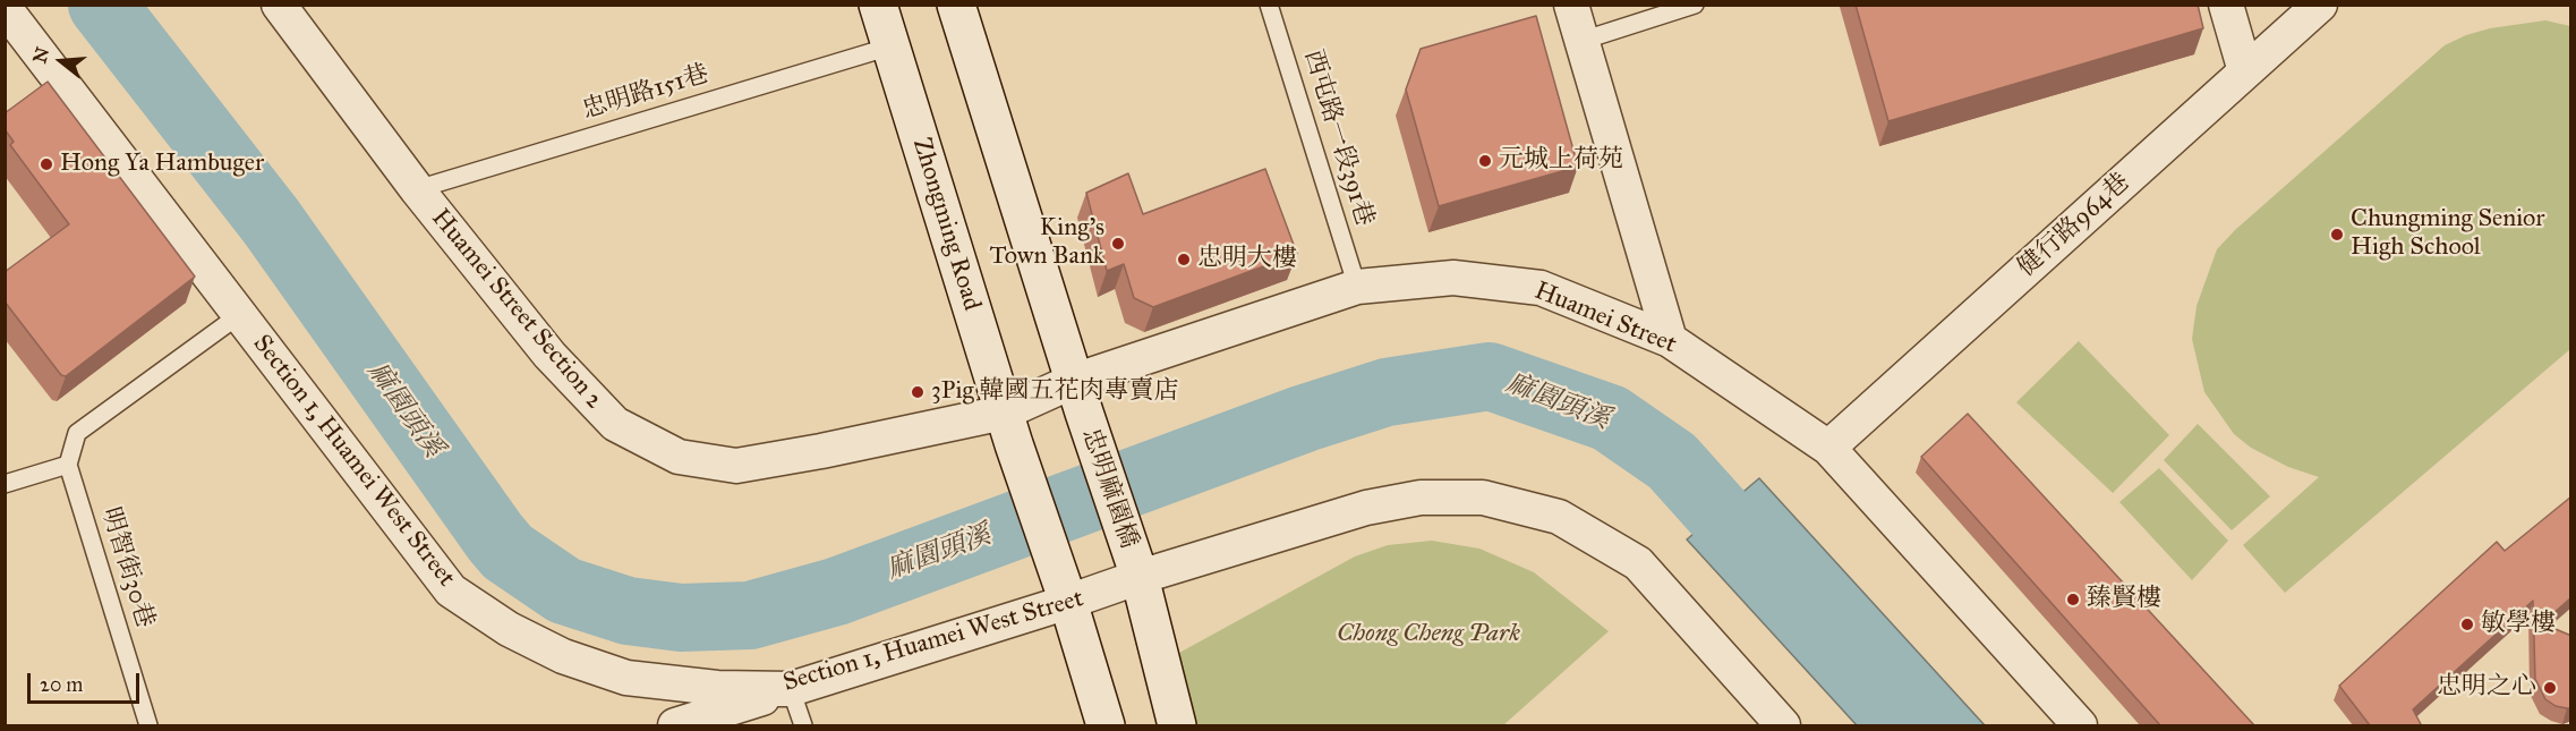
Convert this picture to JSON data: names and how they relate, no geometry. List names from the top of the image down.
{
  "streets": {
    "main road": ["Zhongming Road", "忠明麻園橋"],
    "street": [
      "健行路964巷",
      "Huamei Street Section 2",
      "Huamei Street",
      "Section 1, Huamei West Street"
    ],
    "lane": ["忠明路151巷", "西屯路一段391巷", "明智街30巷"]
  },
  "crossings": [
    ["忠明路151巷", "Zhongming Road"],
    ["忠明路151巷", "Huamei Street Section 2"],
    ["西屯路一段391巷", "Huamei Street"],
    ["Zhongming Road", "Huamei Street Section 2"],
    ["健行路964巷", "Huamei Street"],
    ["Huamei Street Section 2", "Huamei Street"],
    ["Huamei Street Section 2", "忠明麻園橋"],
    ["Huamei Street", "忠明麻園橋"],
    ["Section 1, Huamei West Street", "忠明麻園橋"]
  ],
  "water": ["麻園頭溪"],
  "parks": ["Chong Cheng Park"],
  "places": [
    "元城上荷苑",
    "Hong Ya Hambuger",
    "Chungming Senior High School",
    "King's Town Bank",
    "忠明大樓",
    "3Pig 韓國五花肉專賣店",
    "臻賢樓",
    "敏學樓",
    "忠明之心"
  ],
  "scale_bar": "20 m",
  "north": "left"
}
